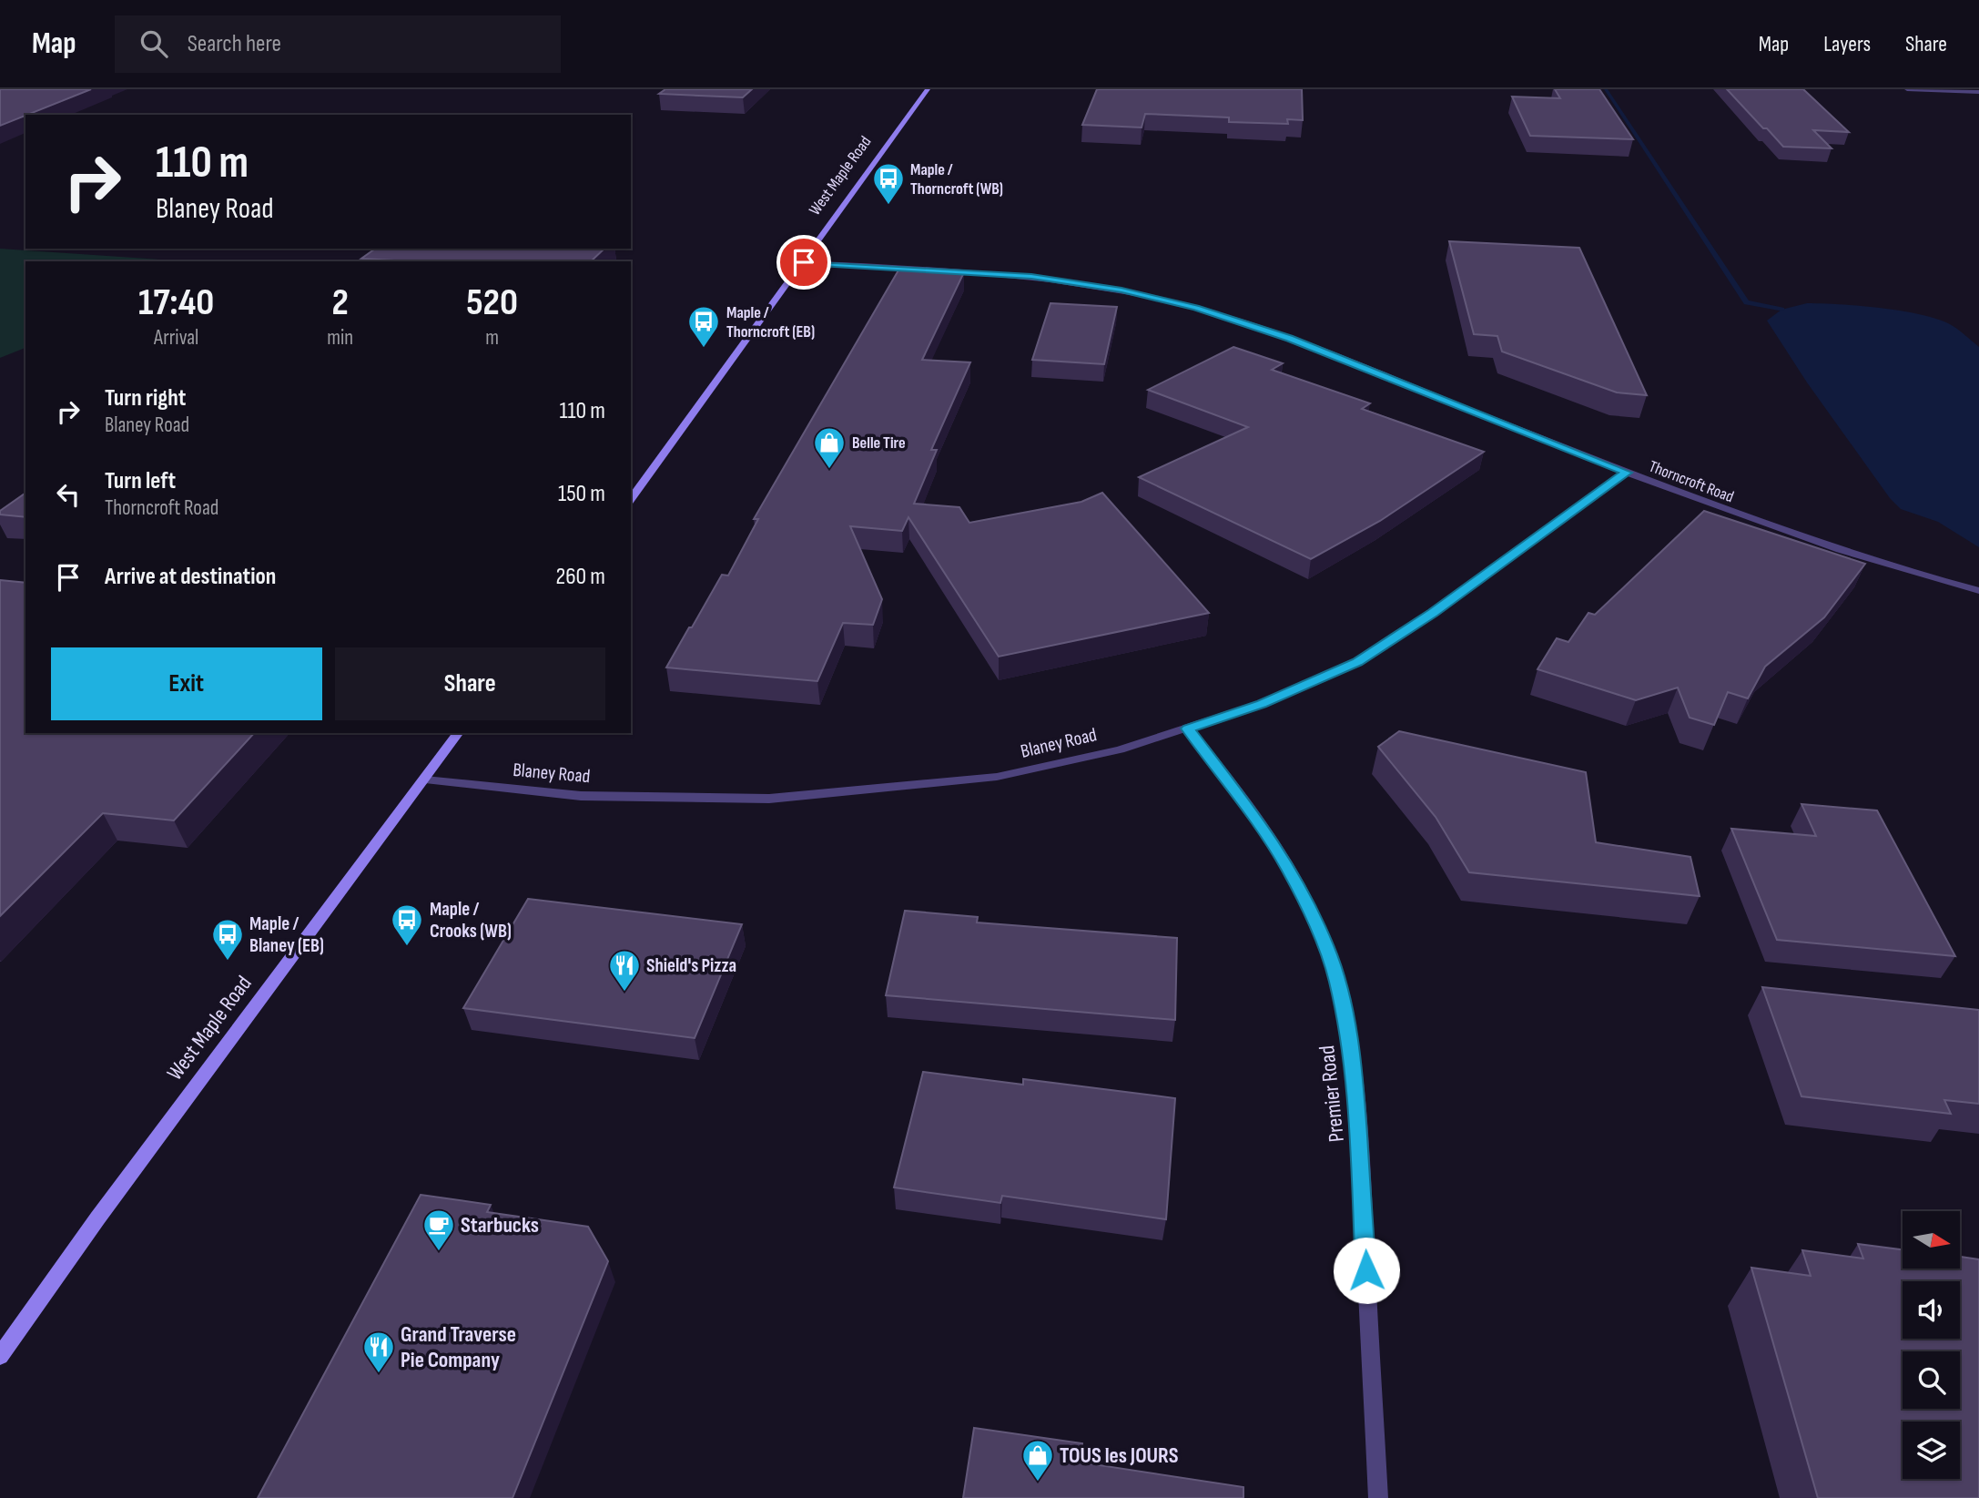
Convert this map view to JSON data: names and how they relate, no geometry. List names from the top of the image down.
{
  "streets": {
    "main road": ["West Maple Road"],
    "street": ["Thorncroft Road", "Blaney Road", "Premier Road"]
  },
  "crossings": [
    ["West Maple Road", "Thorncroft Road"],
    ["West Maple Road", "Blaney Road"],
    ["Thorncroft Road", "Blaney Road"],
    ["Blaney Road", "Premier Road"]
  ],
  "places": {
    "bus stop": [
      "Maple / Thorncroft (WB)",
      "Maple / Thorncroft (EB)",
      "Maple / Crooks (WB)",
      "Maple / Blaney (EB)"
    ],
    "shop": ["Belle Tire", "TOUS les JOURS"],
    "restaurant": ["Shield's Pizza", "Grand Traverse Pie Company"],
    "cafe": ["Starbucks"]
  },
  "north": "right",
  "page": {
    "header": "Map",
    "search": "Search here",
    "nav": ["Map", "Layers", "Share"],
    "turn": ["110 m", "Blaney Road"],
    "eta": [
      "17:40",
      "Arrival",
      "2",
      "min",
      "520",
      "m"
    ],
    "list": [
      {
        "name": "Turn right",
        "note": "Blaney Road",
        "value": "110 m"
      },
      {
        "name": "Turn left",
        "note": "Thorncroft Road",
        "value": "150 m"
      },
      {
        "name": "Arrive at destination",
        "value": "260 m"
      }
    ],
    "buttons": ["Exit", "Share"]
  }
}
